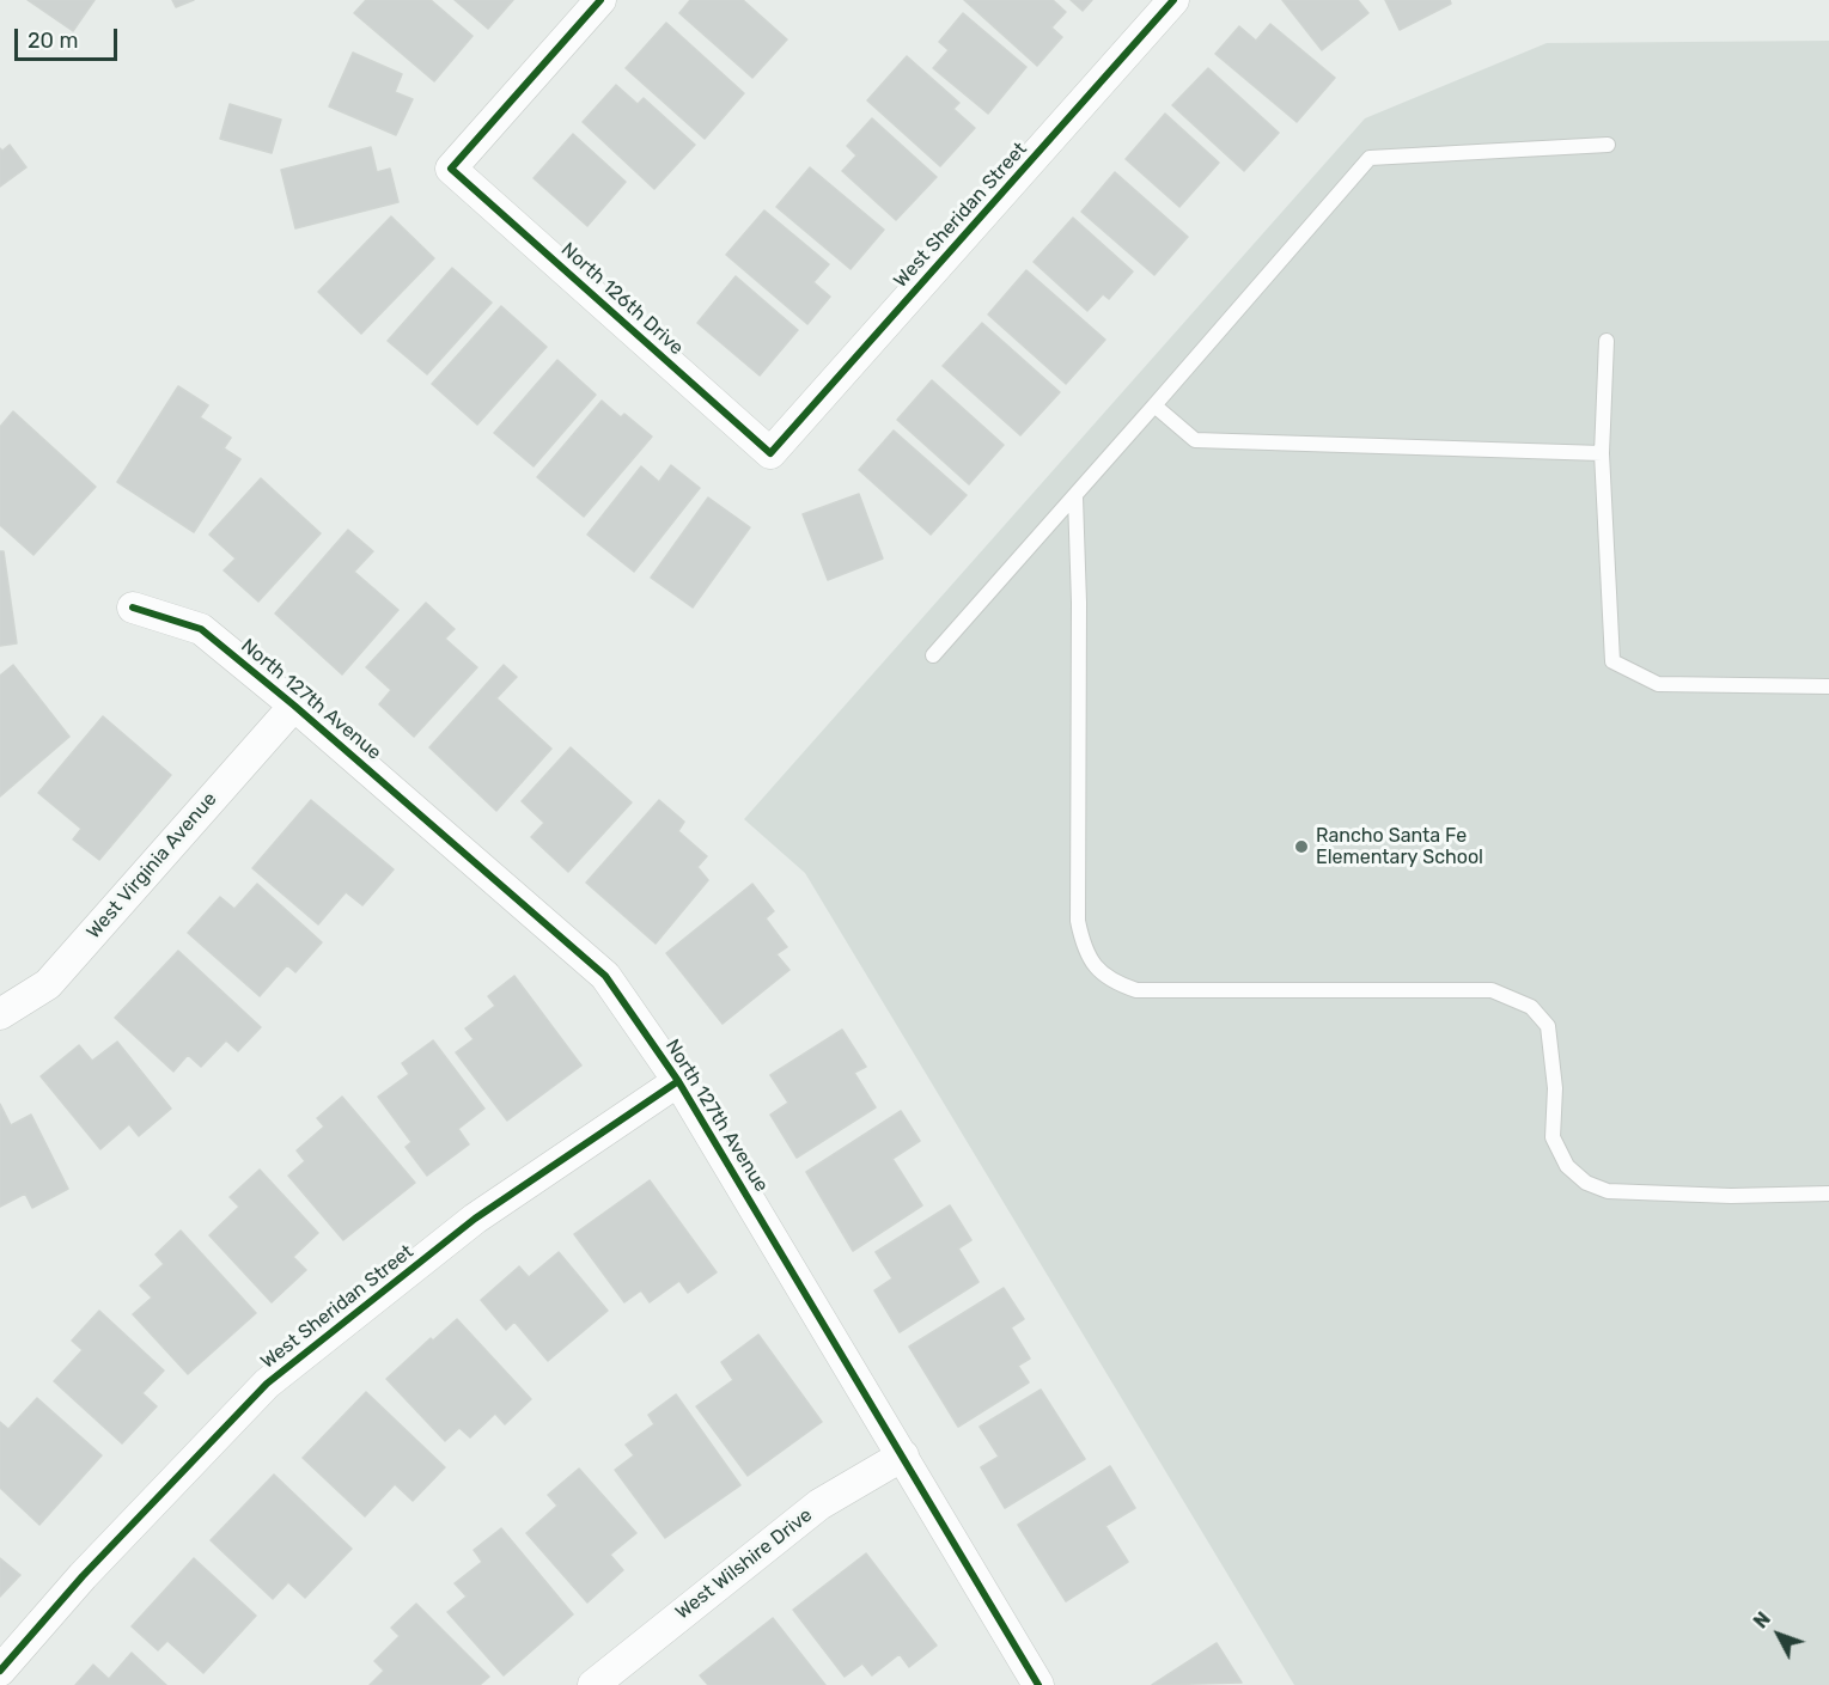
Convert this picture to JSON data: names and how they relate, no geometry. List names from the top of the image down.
{
  "streets": {
    "street": [
      "West Sheridan Street",
      "North 126th Drive",
      "North 127th Avenue",
      "West Virginia Avenue",
      "West Wilshire Drive"
    ]
  },
  "crossings": [
    ["West Sheridan Street", "North 126th Drive"],
    ["West Sheridan Street", "North 127th Avenue"],
    ["North 127th Avenue", "West Virginia Avenue"],
    ["North 127th Avenue", "West Wilshire Drive"]
  ],
  "places": ["Rancho Santa Fe Elementary School"],
  "scale_bar": "20 m",
  "north": "top left"
}
